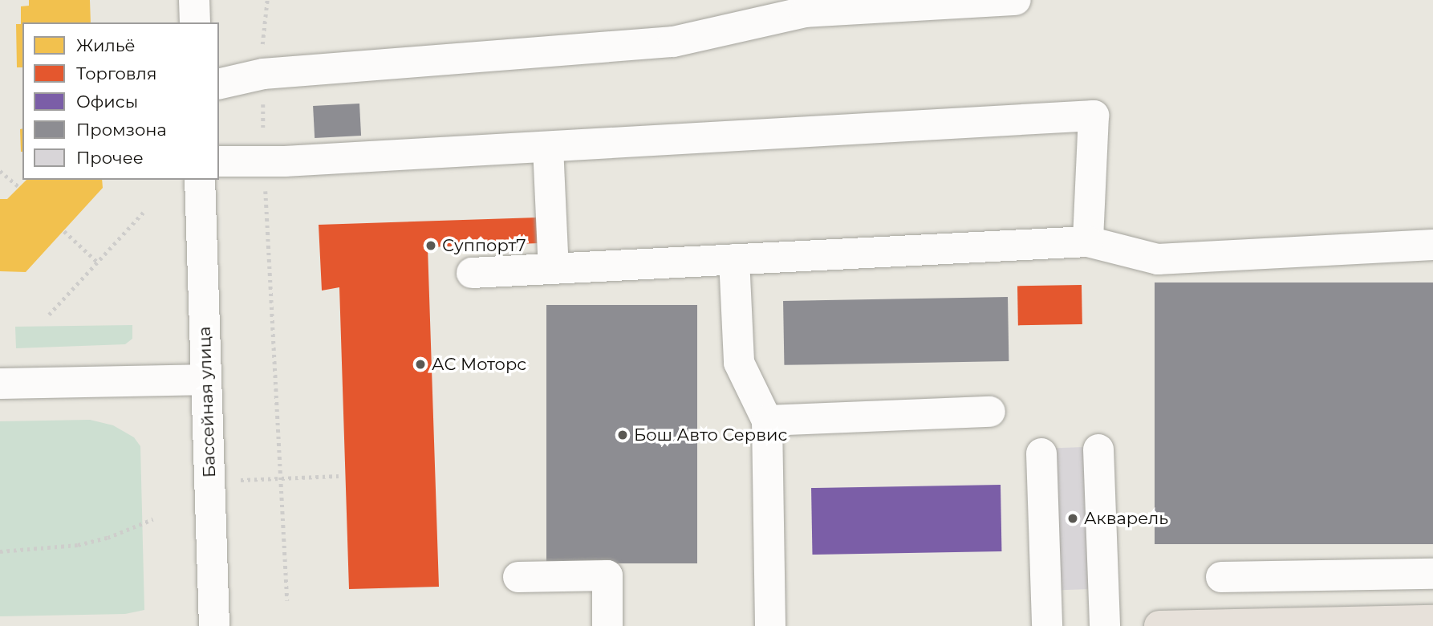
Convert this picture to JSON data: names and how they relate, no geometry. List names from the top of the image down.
{
  "streets": {
    "street": ["Бассейная улица"]
  },
  "places": [
    "Суппорт7",
    "АС Моторс",
    "Бош Авто Сервис",
    "Акварель"
  ],
  "legend": [
    "Жильё",
    "Торговля",
    "Офисы",
    "Промзона",
    "Прочее"
  ]
}
